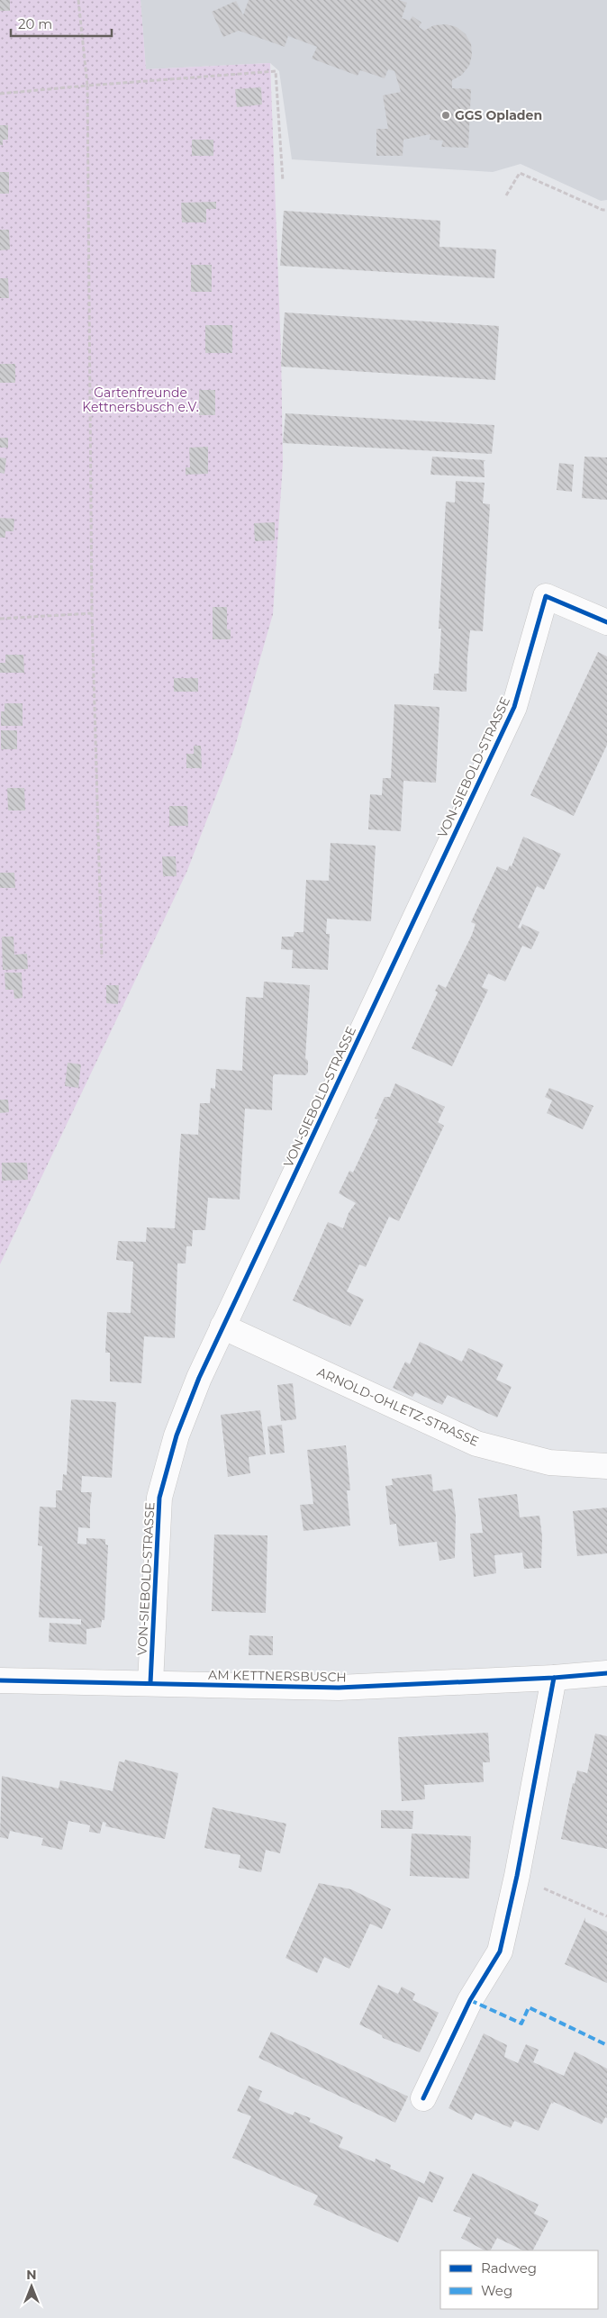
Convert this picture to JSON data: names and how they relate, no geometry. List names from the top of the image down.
{
  "streets": {
    "street": ["VON-SIEBOLD-STRASSE", "ARNOLD-OHLETZ-STRASSE", "AM KETTNERSBUSCH"]
  },
  "crossings": [
    ["VON-SIEBOLD-STRASSE", "ARNOLD-OHLETZ-STRASSE"],
    ["VON-SIEBOLD-STRASSE", "AM KETTNERSBUSCH"]
  ],
  "parks": ["Gartenfreunde Kettnersbusch e.V."],
  "places": ["GGS Opladen"],
  "legend": ["Radweg", "Weg"],
  "scale_bar": "20 m",
  "north": "top"
}
